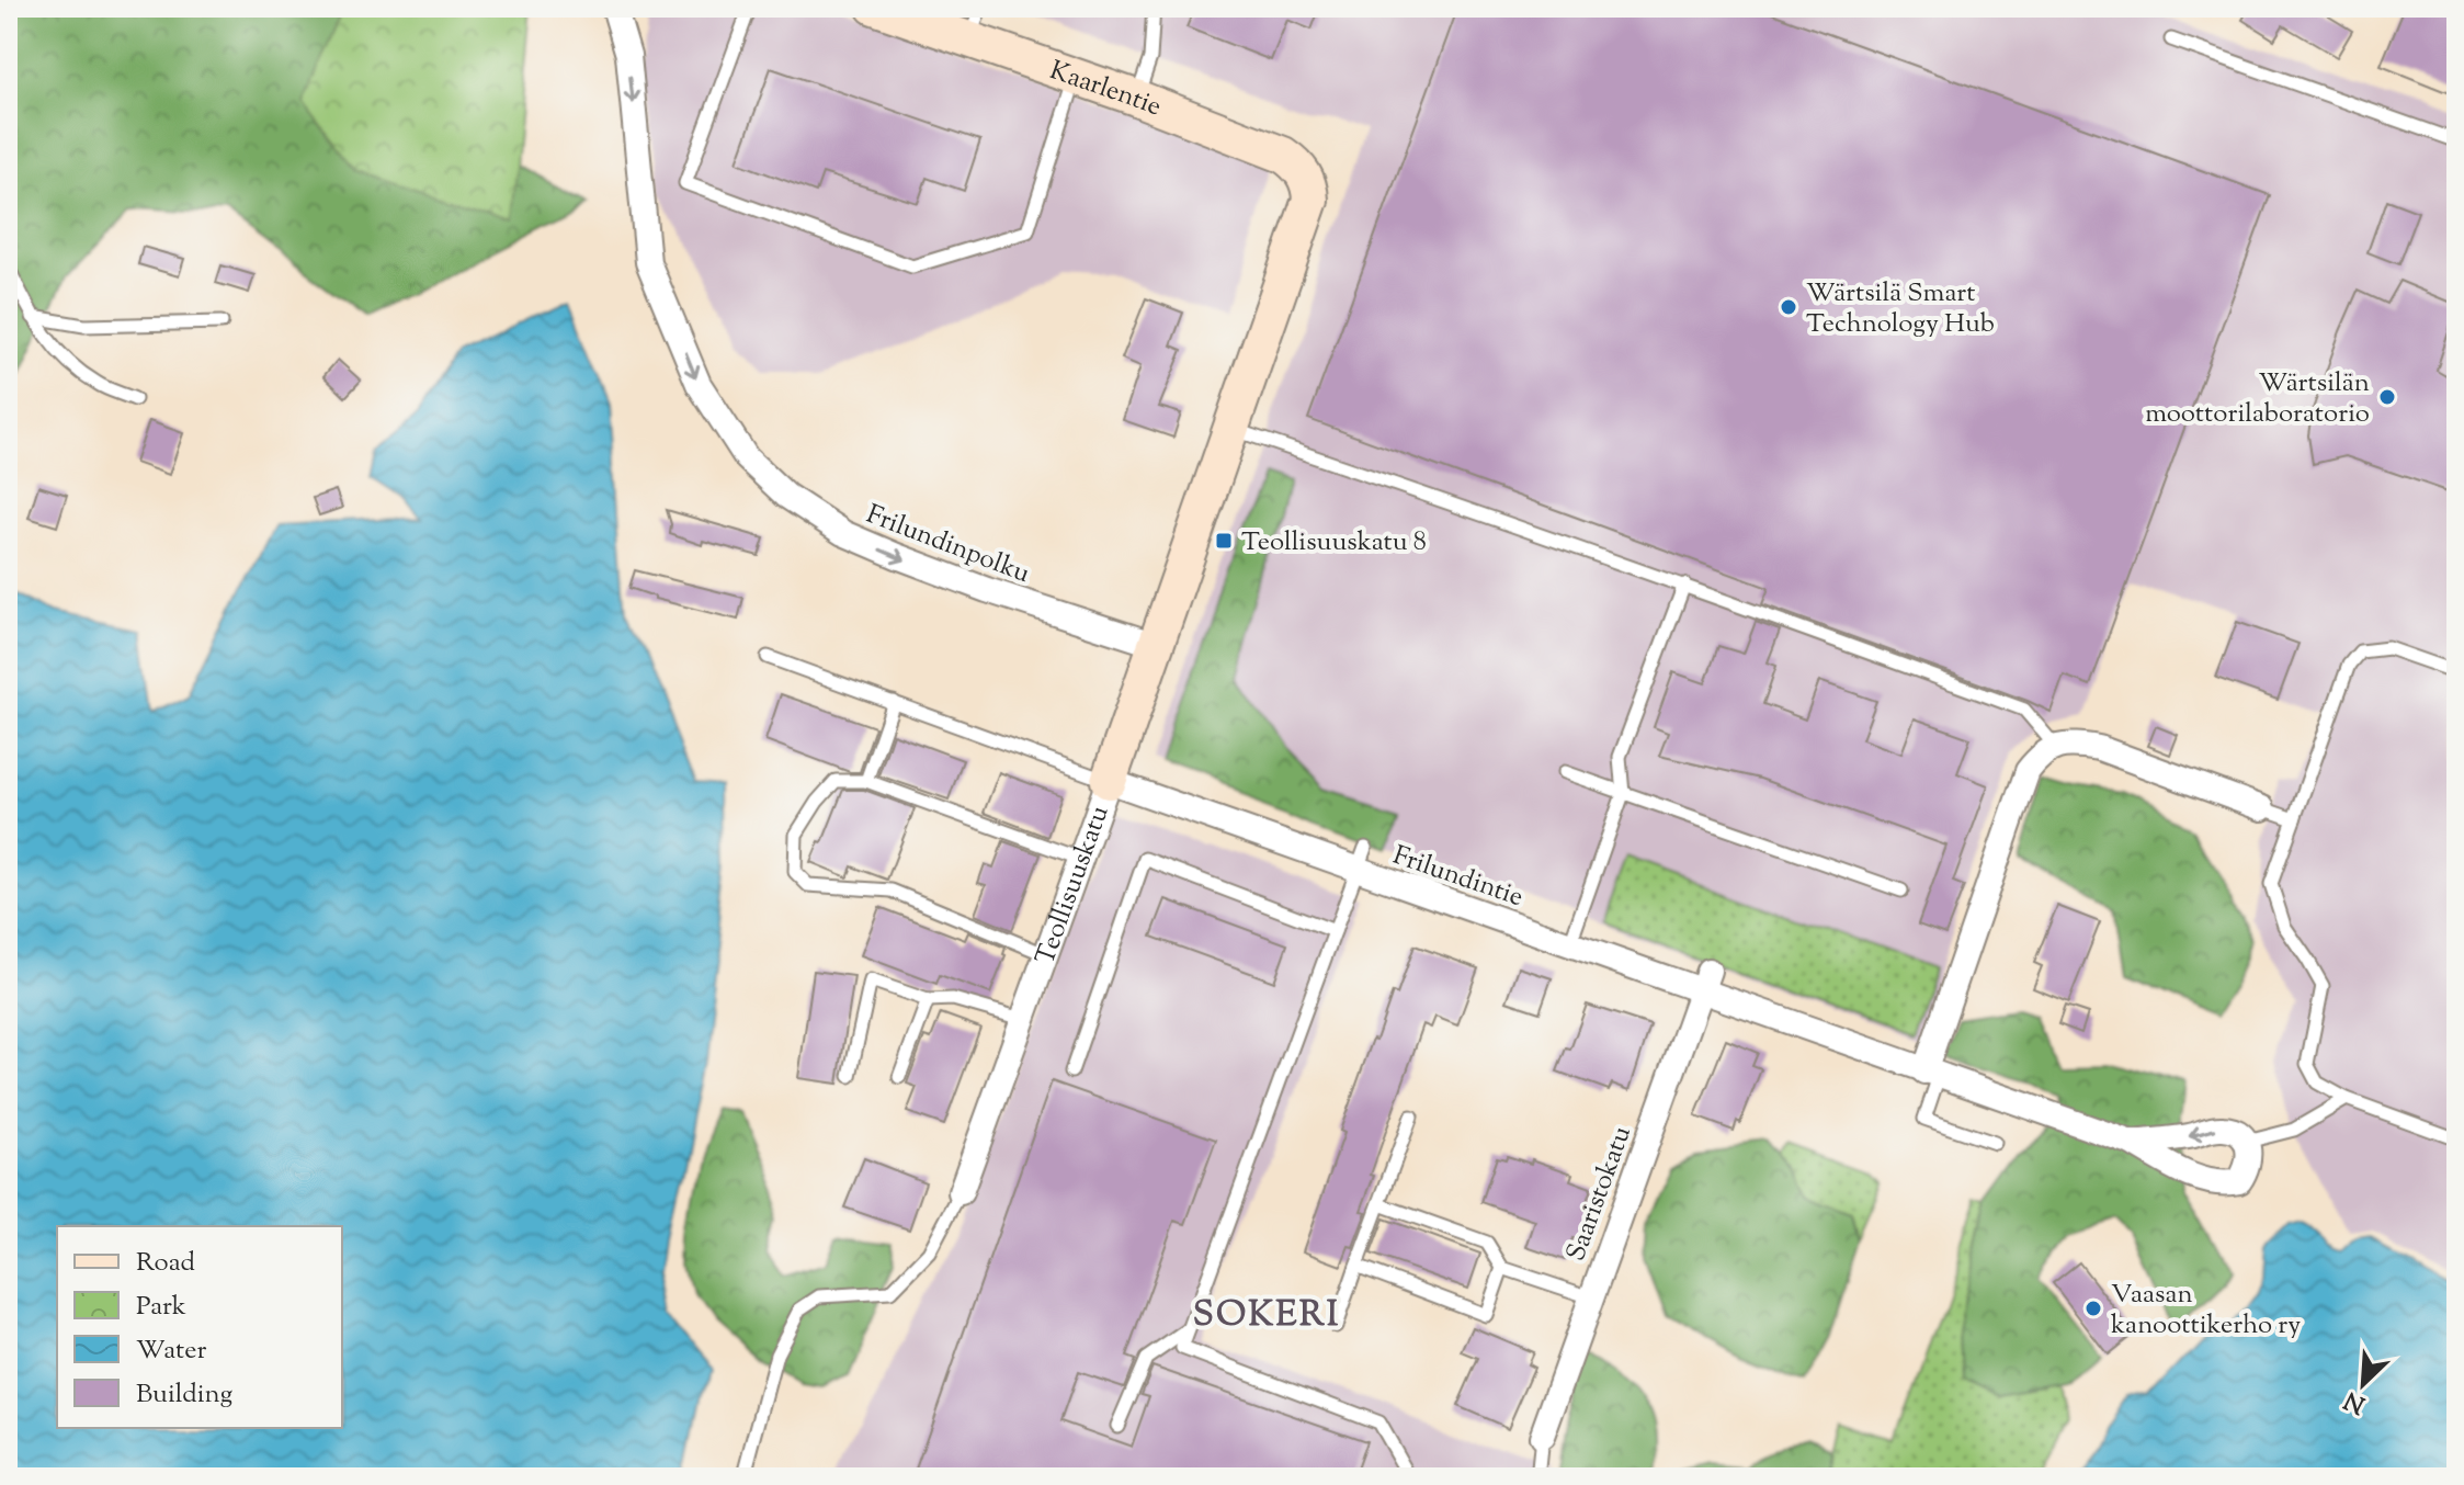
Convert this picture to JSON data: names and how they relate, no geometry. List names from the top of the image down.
{
  "streets": {
    "street": [
      "Kaarlentie",
      "Frilundinpolku",
      "Frilundintie",
      "Teollisuuskatu",
      "Saaristokatu"
    ]
  },
  "crossings": [
    ["Kaarlentie", "Teollisuuskatu"],
    ["Frilundinpolku", "Teollisuuskatu"],
    ["Frilundintie", "Teollisuuskatu"],
    ["Frilundintie", "Saaristokatu"]
  ],
  "one_way": ["Frilundinpolku"],
  "districts": ["SOKERI"],
  "places": {
    "other": ["Wärtsilä Smart Technology Hub", "Wärtsilän moottorilaboratorio", "Vaasan kanoottikerho ry"],
    "transit": ["Teollisuuskatu 8"]
  },
  "legend": [
    "Road",
    "Park",
    "Water",
    "Building"
  ],
  "north": "bottom left"
}
